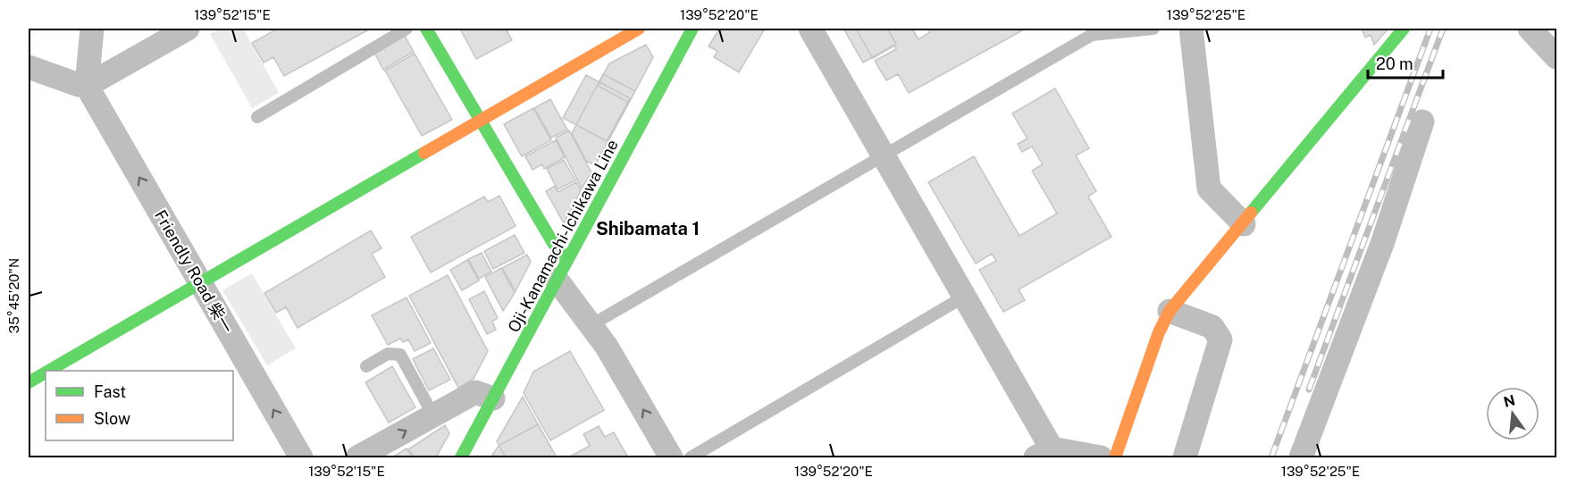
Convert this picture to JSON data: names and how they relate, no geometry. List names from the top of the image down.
{
  "streets": {
    "street": ["Oji-Kanamachi-Ichikawa Line", "Friendly Road 柴一"]
  },
  "one_way": ["Friendly Road 柴一"],
  "districts": ["Shibamata 1"],
  "legend": ["Fast", "Slow"],
  "scale_bar": "20 m",
  "north": "top",
  "coordinates": [
    "139°52'15\"E",
    "139°52'20\"E",
    "139°52'25\"E",
    "35°45'20\"N"
  ]
}
